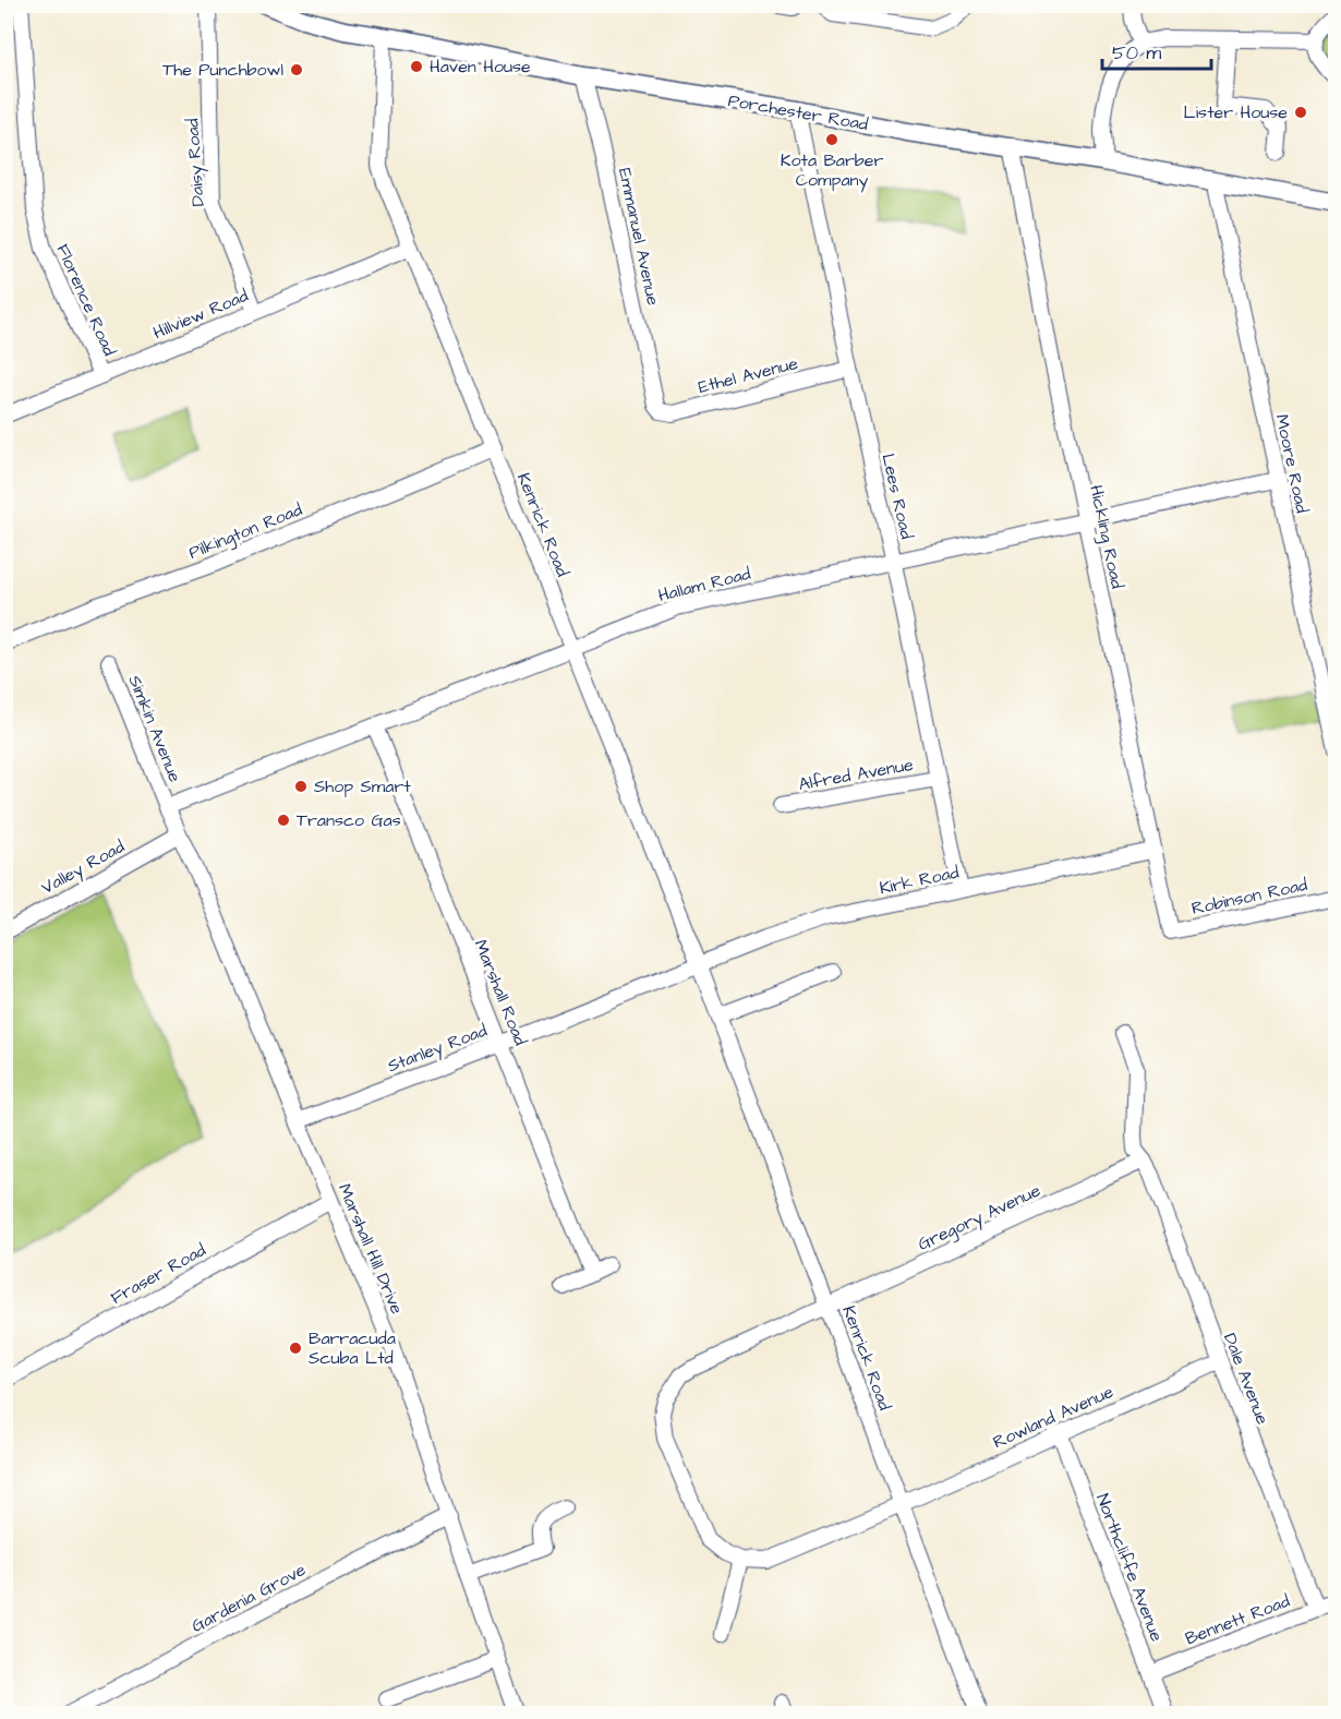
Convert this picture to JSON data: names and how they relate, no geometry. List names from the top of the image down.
{
  "streets": {
    "street": [
      "Porchester Road",
      "Daisy Road",
      "Emmanuel Avenue",
      "Florence Road",
      "Hillview Road",
      "Ethel Avenue",
      "Moore Road",
      "Lees Road",
      "Kenrick Road",
      "Pilkington Road",
      "Hickling Road",
      "Hallam Road",
      "Simkin Avenue",
      "Alfred Avenue",
      "Valley Road",
      "Kirk Road",
      "Robinson Road",
      "Marshall Road",
      "Stanley Road",
      "Gregory Avenue",
      "Marshall Hill Drive",
      "Fraser Road",
      "Dale Avenue",
      "Rowland Avenue",
      "Northcliffe Avenue",
      "Gardenia Grove",
      "Bennett Road"
    ]
  },
  "crossings": [
    ["Porchester Road", "Emmanuel Avenue"],
    ["Porchester Road", "Moore Road"],
    ["Porchester Road", "Lees Road"],
    ["Porchester Road", "Kenrick Road"],
    ["Porchester Road", "Hickling Road"],
    ["Daisy Road", "Hillview Road"],
    ["Emmanuel Avenue", "Ethel Avenue"],
    ["Florence Road", "Hillview Road"],
    ["Hillview Road", "Kenrick Road"],
    ["Ethel Avenue", "Lees Road"],
    ["Moore Road", "Hallam Road"],
    ["Lees Road", "Hallam Road"],
    ["Lees Road", "Alfred Avenue"],
    ["Lees Road", "Kirk Road"],
    ["Kenrick Road", "Pilkington Road"],
    ["Kenrick Road", "Hallam Road"],
    ["Kenrick Road", "Kirk Road"],
    ["Kenrick Road", "Stanley Road"],
    ["Kenrick Road", "Gregory Avenue"],
    ["Kenrick Road", "Rowland Avenue"],
    ["Hickling Road", "Hallam Road"],
    ["Hickling Road", "Kirk Road"],
    ["Hickling Road", "Robinson Road"],
    ["Hallam Road", "Simkin Avenue"],
    ["Hallam Road", "Marshall Road"],
    ["Hallam Road", "Marshall Hill Drive"],
    ["Simkin Avenue", "Marshall Hill Drive"],
    ["Valley Road", "Marshall Hill Drive"],
    ["Kirk Road", "Stanley Road"],
    ["Marshall Road", "Stanley Road"],
    ["Stanley Road", "Marshall Hill Drive"],
    ["Gregory Avenue", "Dale Avenue"],
    ["Gregory Avenue", "Rowland Avenue"],
    ["Marshall Hill Drive", "Fraser Road"],
    ["Marshall Hill Drive", "Gardenia Grove"],
    ["Dale Avenue", "Rowland Avenue"],
    ["Dale Avenue", "Bennett Road"],
    ["Rowland Avenue", "Northcliffe Avenue"],
    ["Northcliffe Avenue", "Bennett Road"]
  ],
  "places": [
    "Haven House",
    "The Punchbowl",
    "Lister House",
    "Kota Barber Company",
    "Shop Smart",
    "Transco Gas",
    "Barracuda Scuba Ltd"
  ],
  "scale_bar": "50 m"
}
